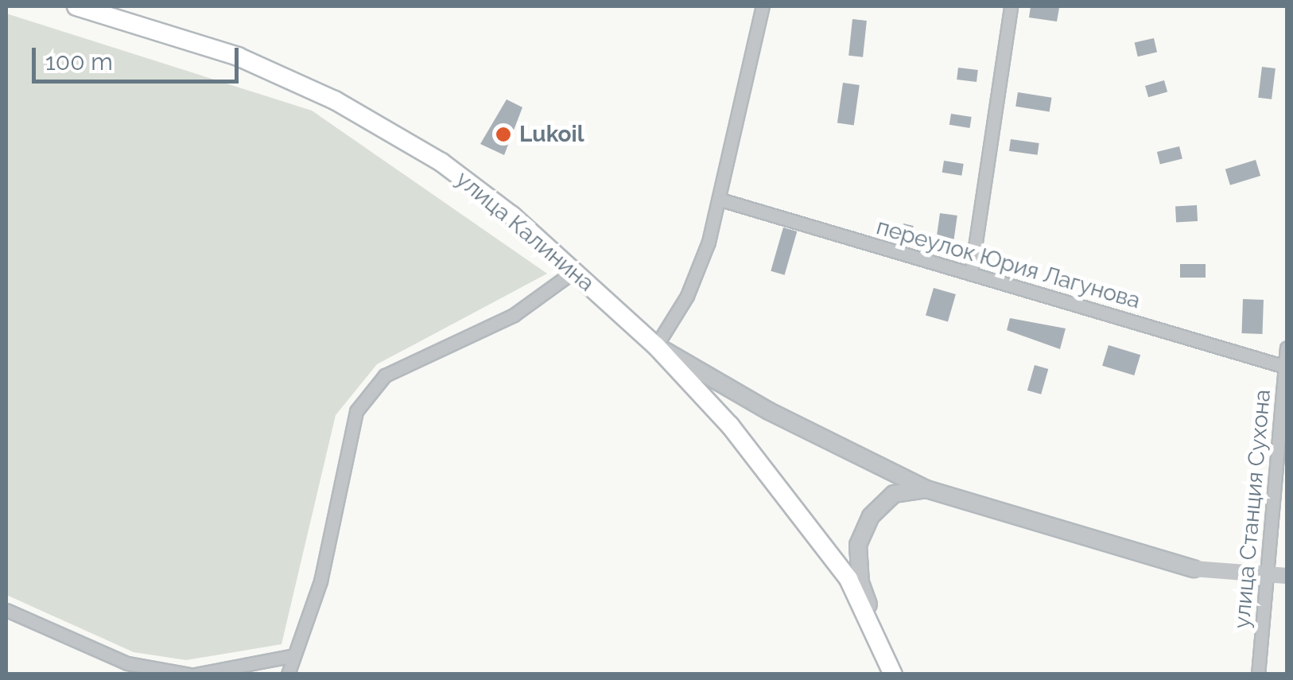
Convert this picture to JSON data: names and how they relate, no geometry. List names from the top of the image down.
{
  "streets": {
    "main road": ["улица Калинина"],
    "street": ["переулок Юрия Лагунова", "улица Станция Сухона"]
  },
  "crossings": [
    ["переулок Юрия Лагунова", "улица Станция Сухона"]
  ],
  "places": ["Lukoil"],
  "scale_bar": "100 m"
}
